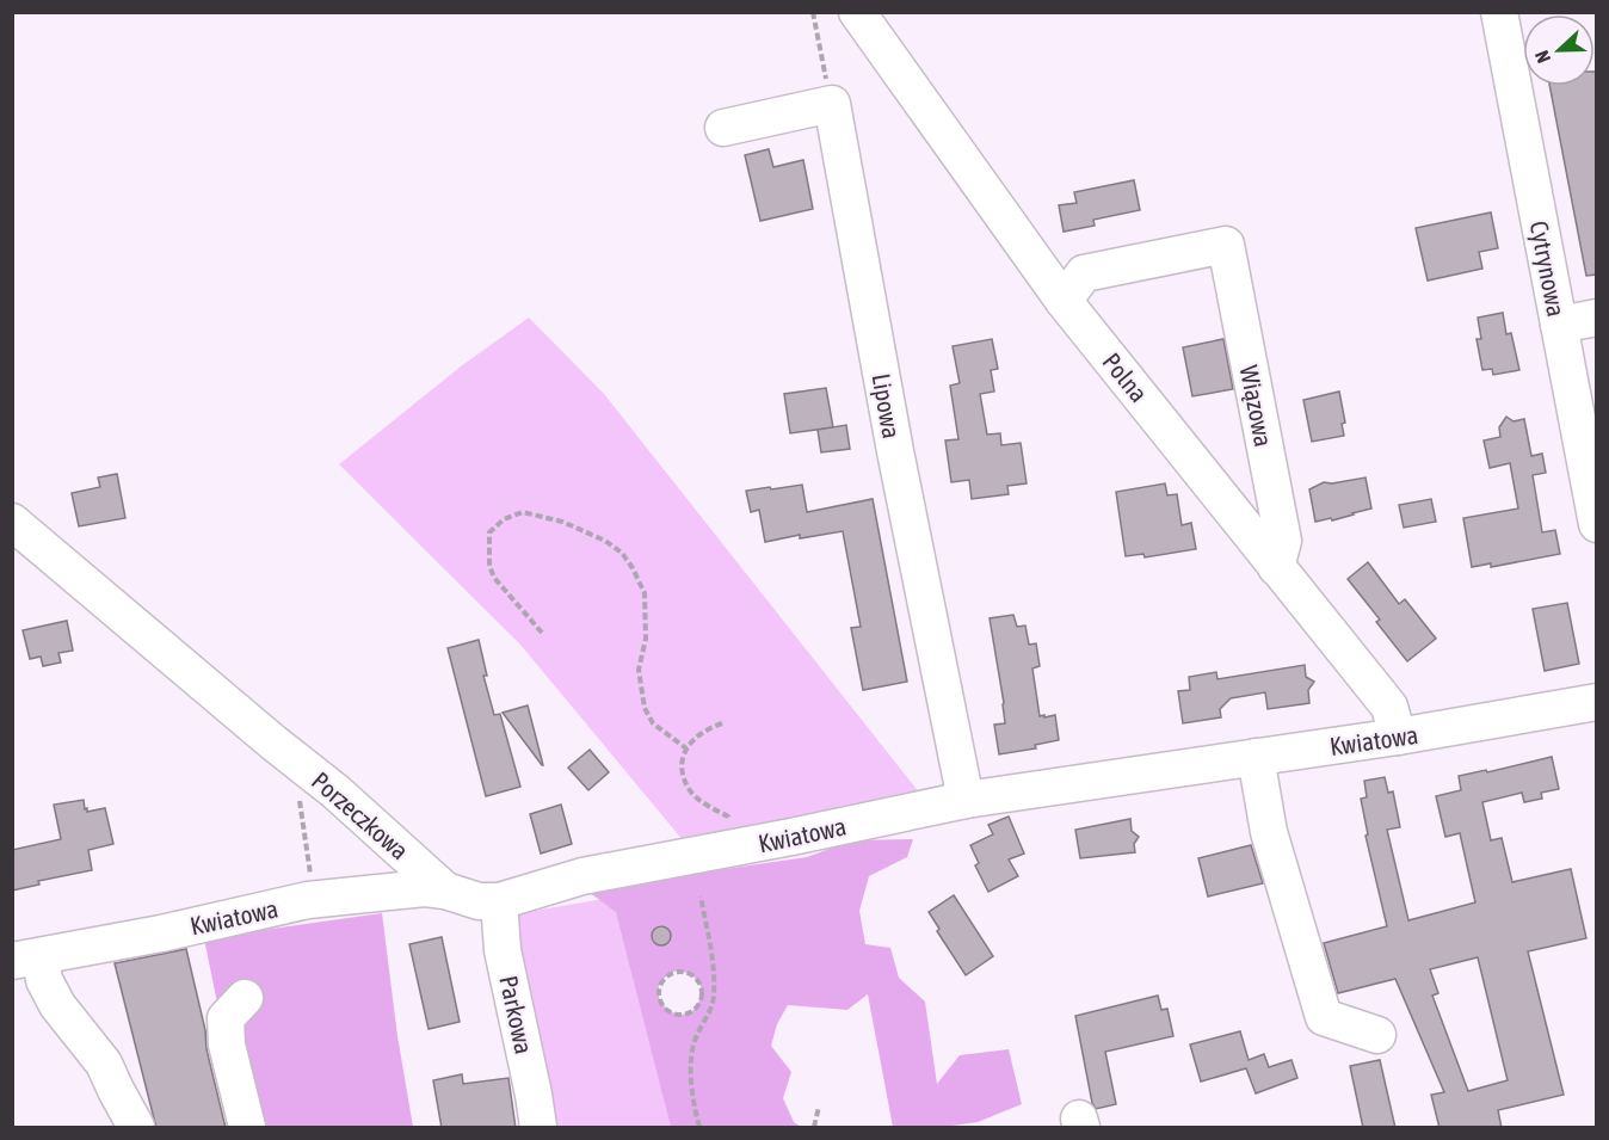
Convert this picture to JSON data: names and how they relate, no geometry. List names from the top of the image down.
{
  "streets": {
    "street": [
      "Cytrynowa",
      "Polna",
      "Lipowa",
      "Wiązowa",
      "Kwiatowa",
      "Porzeczkowa",
      "Parkowa"
    ]
  },
  "crossings": [
    ["Polna", "Wiązowa"],
    ["Polna", "Kwiatowa"],
    ["Lipowa", "Kwiatowa"],
    ["Kwiatowa", "Porzeczkowa"],
    ["Kwiatowa", "Parkowa"]
  ],
  "north": "left"
}
